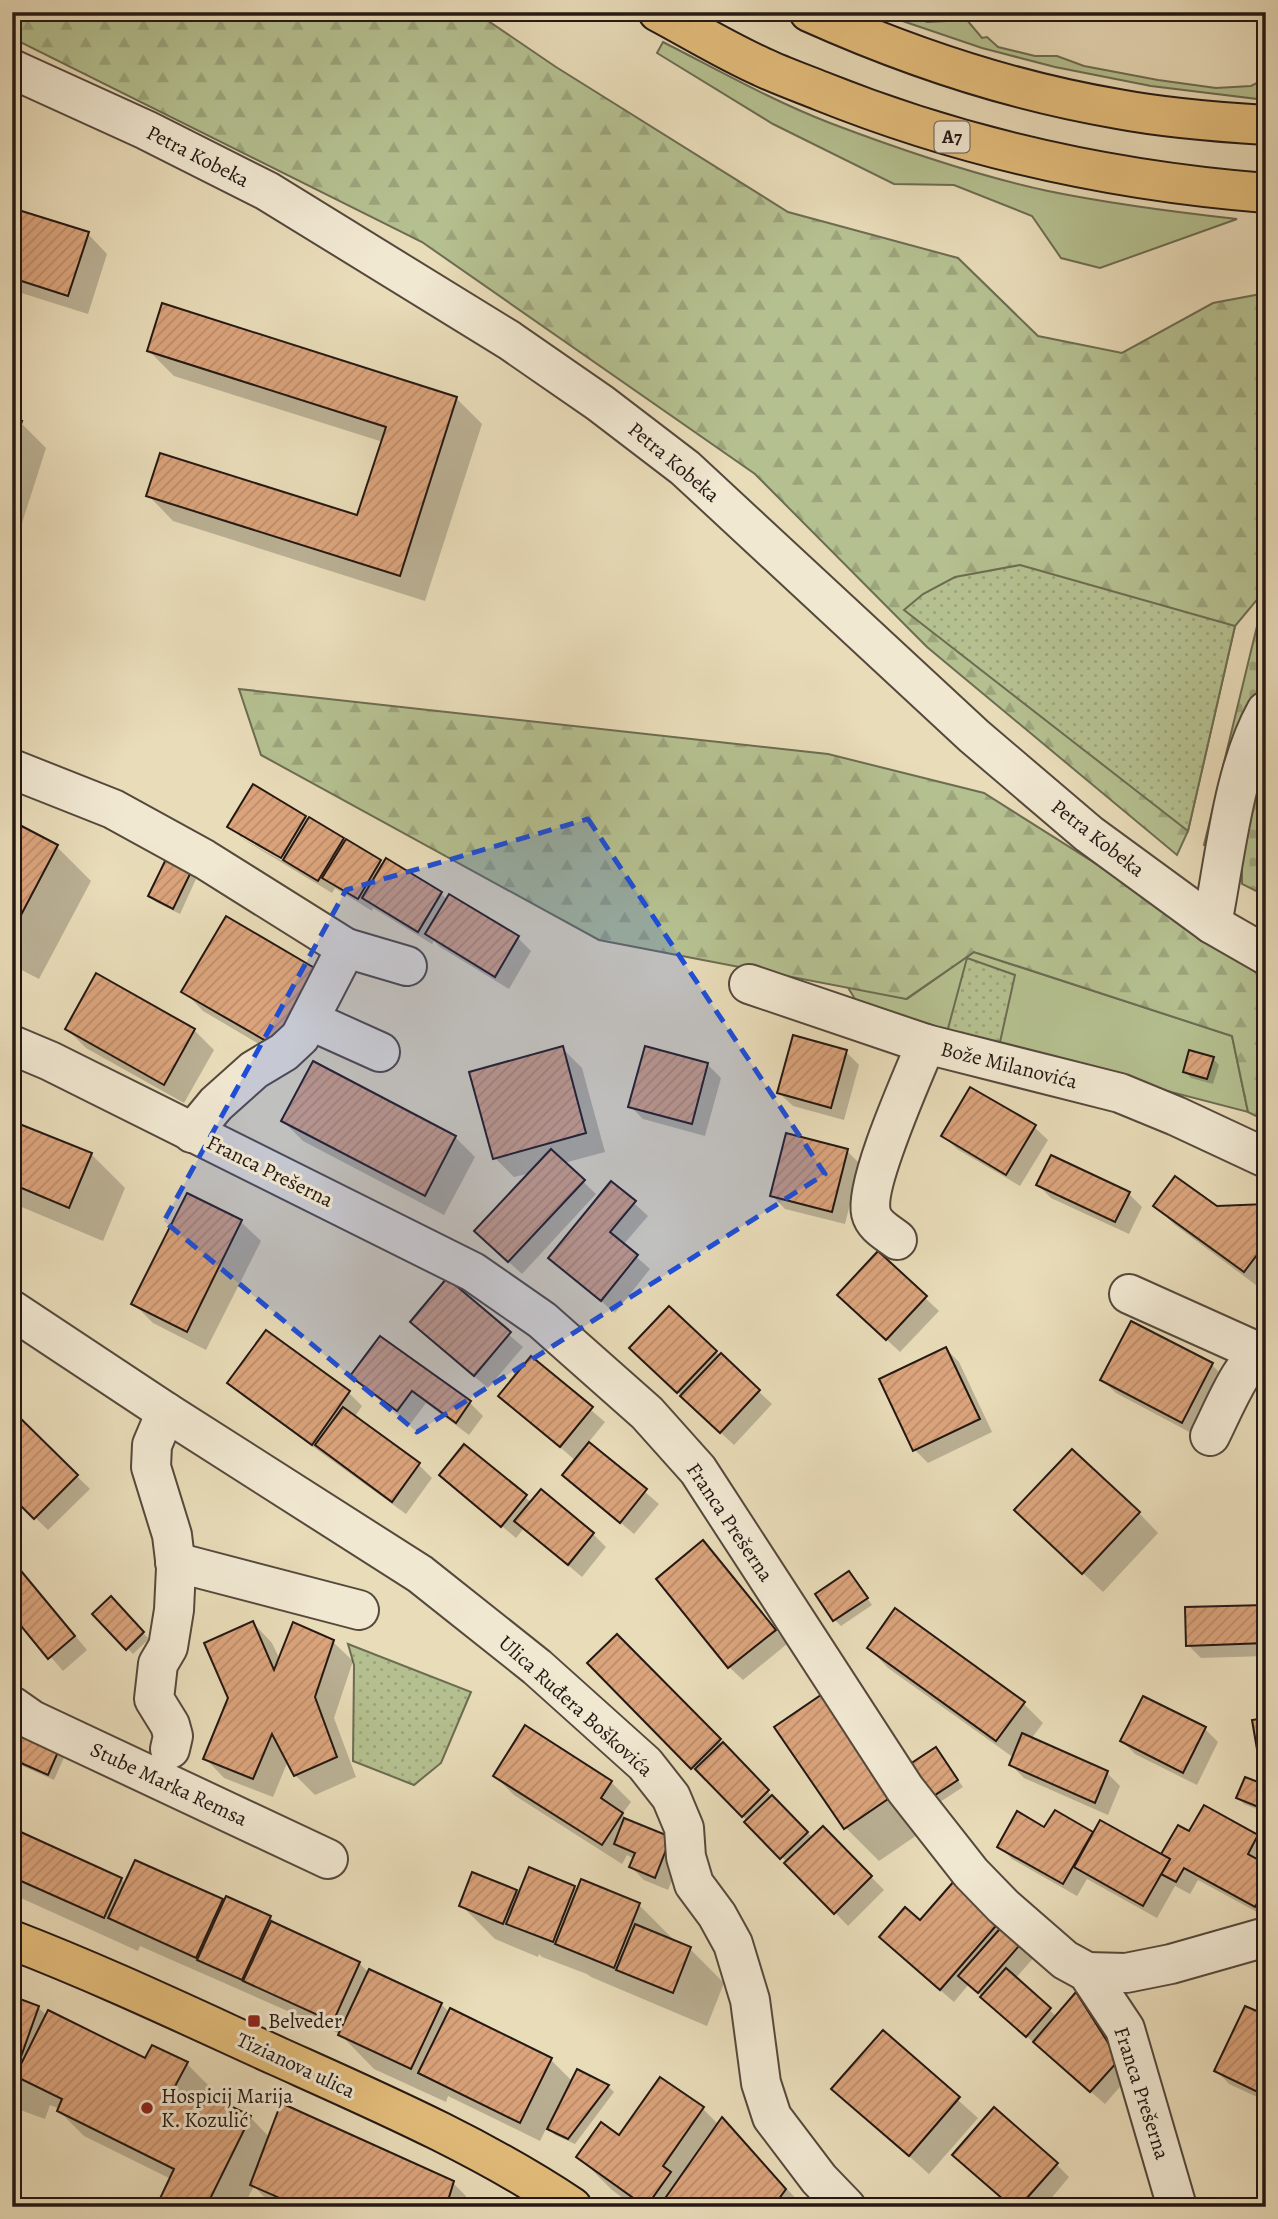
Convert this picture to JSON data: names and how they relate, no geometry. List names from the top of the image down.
{
  "streets": {
    "main road": ["A7", "Tizianova ulica"],
    "street": [
      "Petra Kobeka",
      "Bože Milanovića",
      "Franca Prešerna",
      "Ulica Ruđera Boškovića",
      "Stube Marka Remsa"
    ]
  },
  "places": {
    "transit": ["Belveder"],
    "other": ["Hospicij Marija K. Kozulić"]
  }
}
